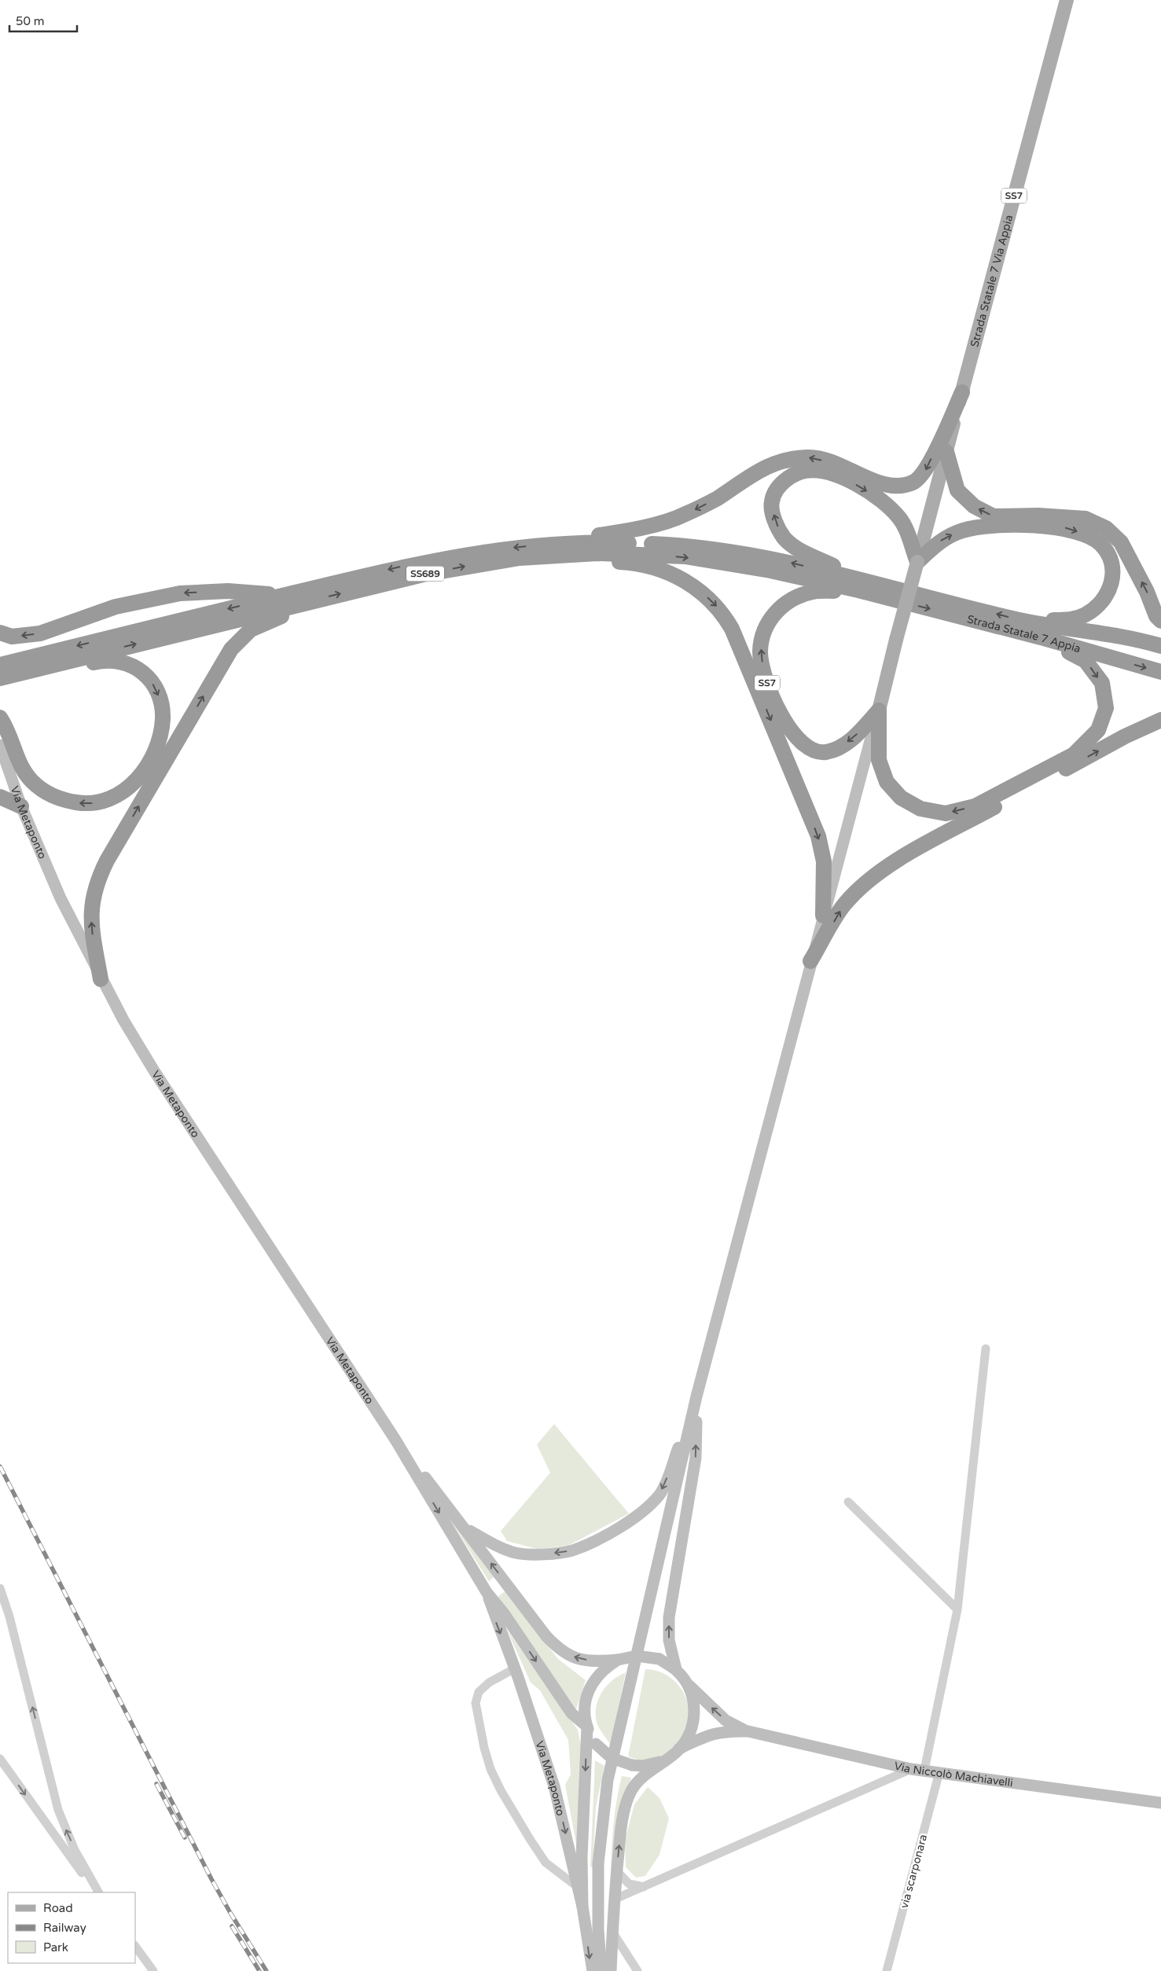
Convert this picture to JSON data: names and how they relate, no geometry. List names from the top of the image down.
{
  "streets": {
    "highway": ["SS7", "SS689", "Strada Statale 7 Appia"],
    "main road": ["Strada Statale 7 Via Appia", "Via Metaponto", "Via Niccolò Machiavelli"],
    "street": ["via scarponara"]
  },
  "crossings": [
    ["SS7", "Strada Statale 7 Via Appia"],
    ["SS7", "SS689"],
    ["SS689", "Strada Statale 7 Appia"],
    ["Via Niccolò Machiavelli", "via scarponara"]
  ],
  "legend": ["Road", "Railway", "Park"],
  "scale_bar": "50 m"
}
